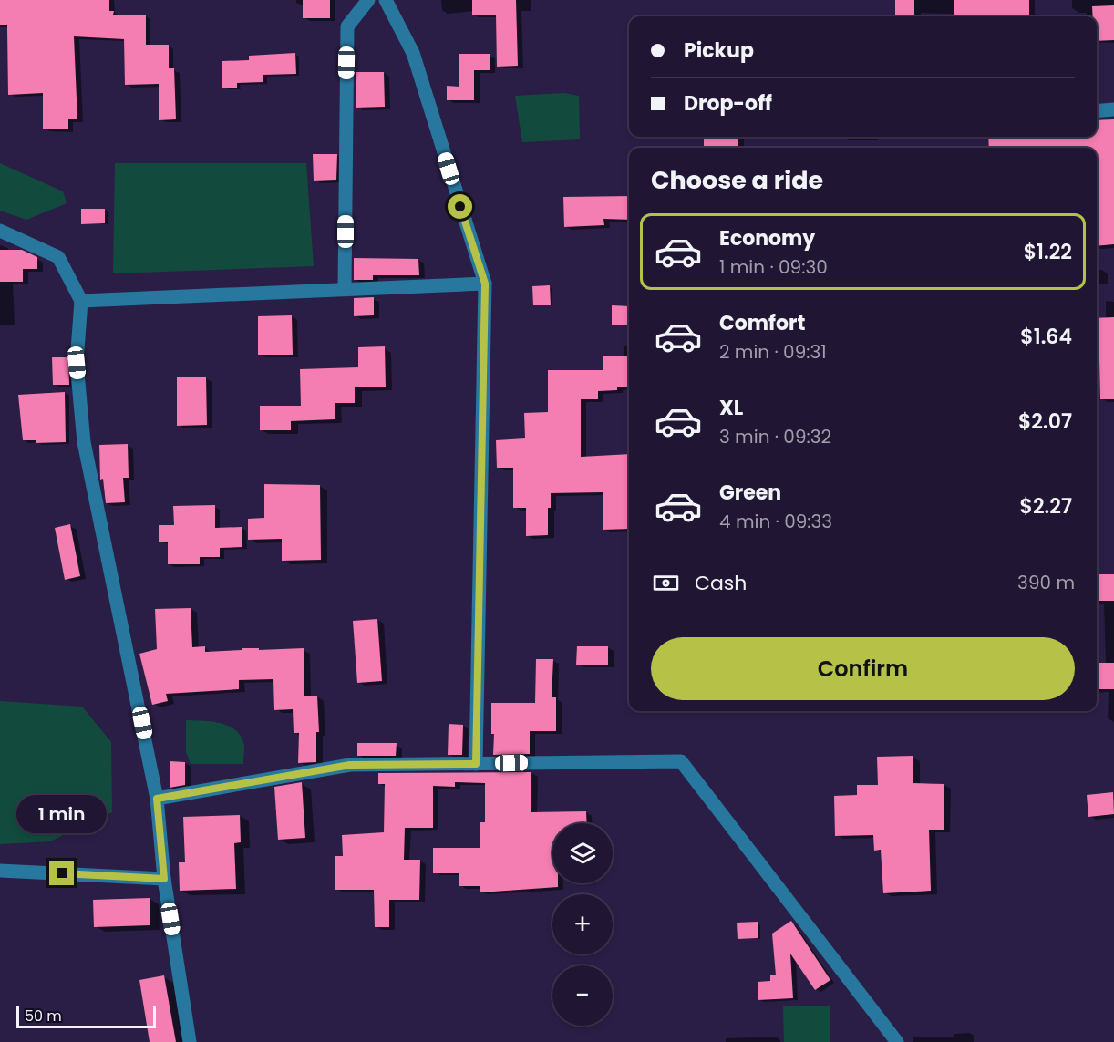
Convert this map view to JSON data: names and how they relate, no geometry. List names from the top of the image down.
{
  "scale_bar": "50 m",
  "page": {
    "banner": ["Pickup", "Drop-off"],
    "heading": "Choose a ride",
    "list": [
      {
        "name": "Economy",
        "note": "1 min · 09:30",
        "value": "$1.22"
      },
      {
        "name": "Comfort",
        "note": "2 min · 09:31",
        "value": "$1.64"
      },
      {
        "name": "XL",
        "note": "3 min · 09:32",
        "value": "$2.07"
      },
      {
        "name": "Green",
        "note": "4 min · 09:33",
        "value": "$2.27"
      }
    ],
    "pay": ["Cash", "390 m"],
    "buttons": "Confirm",
    "bubble": "1 min",
    "map_buttons": ["+", "−"],
    "scale": "50 m"
  }
}
